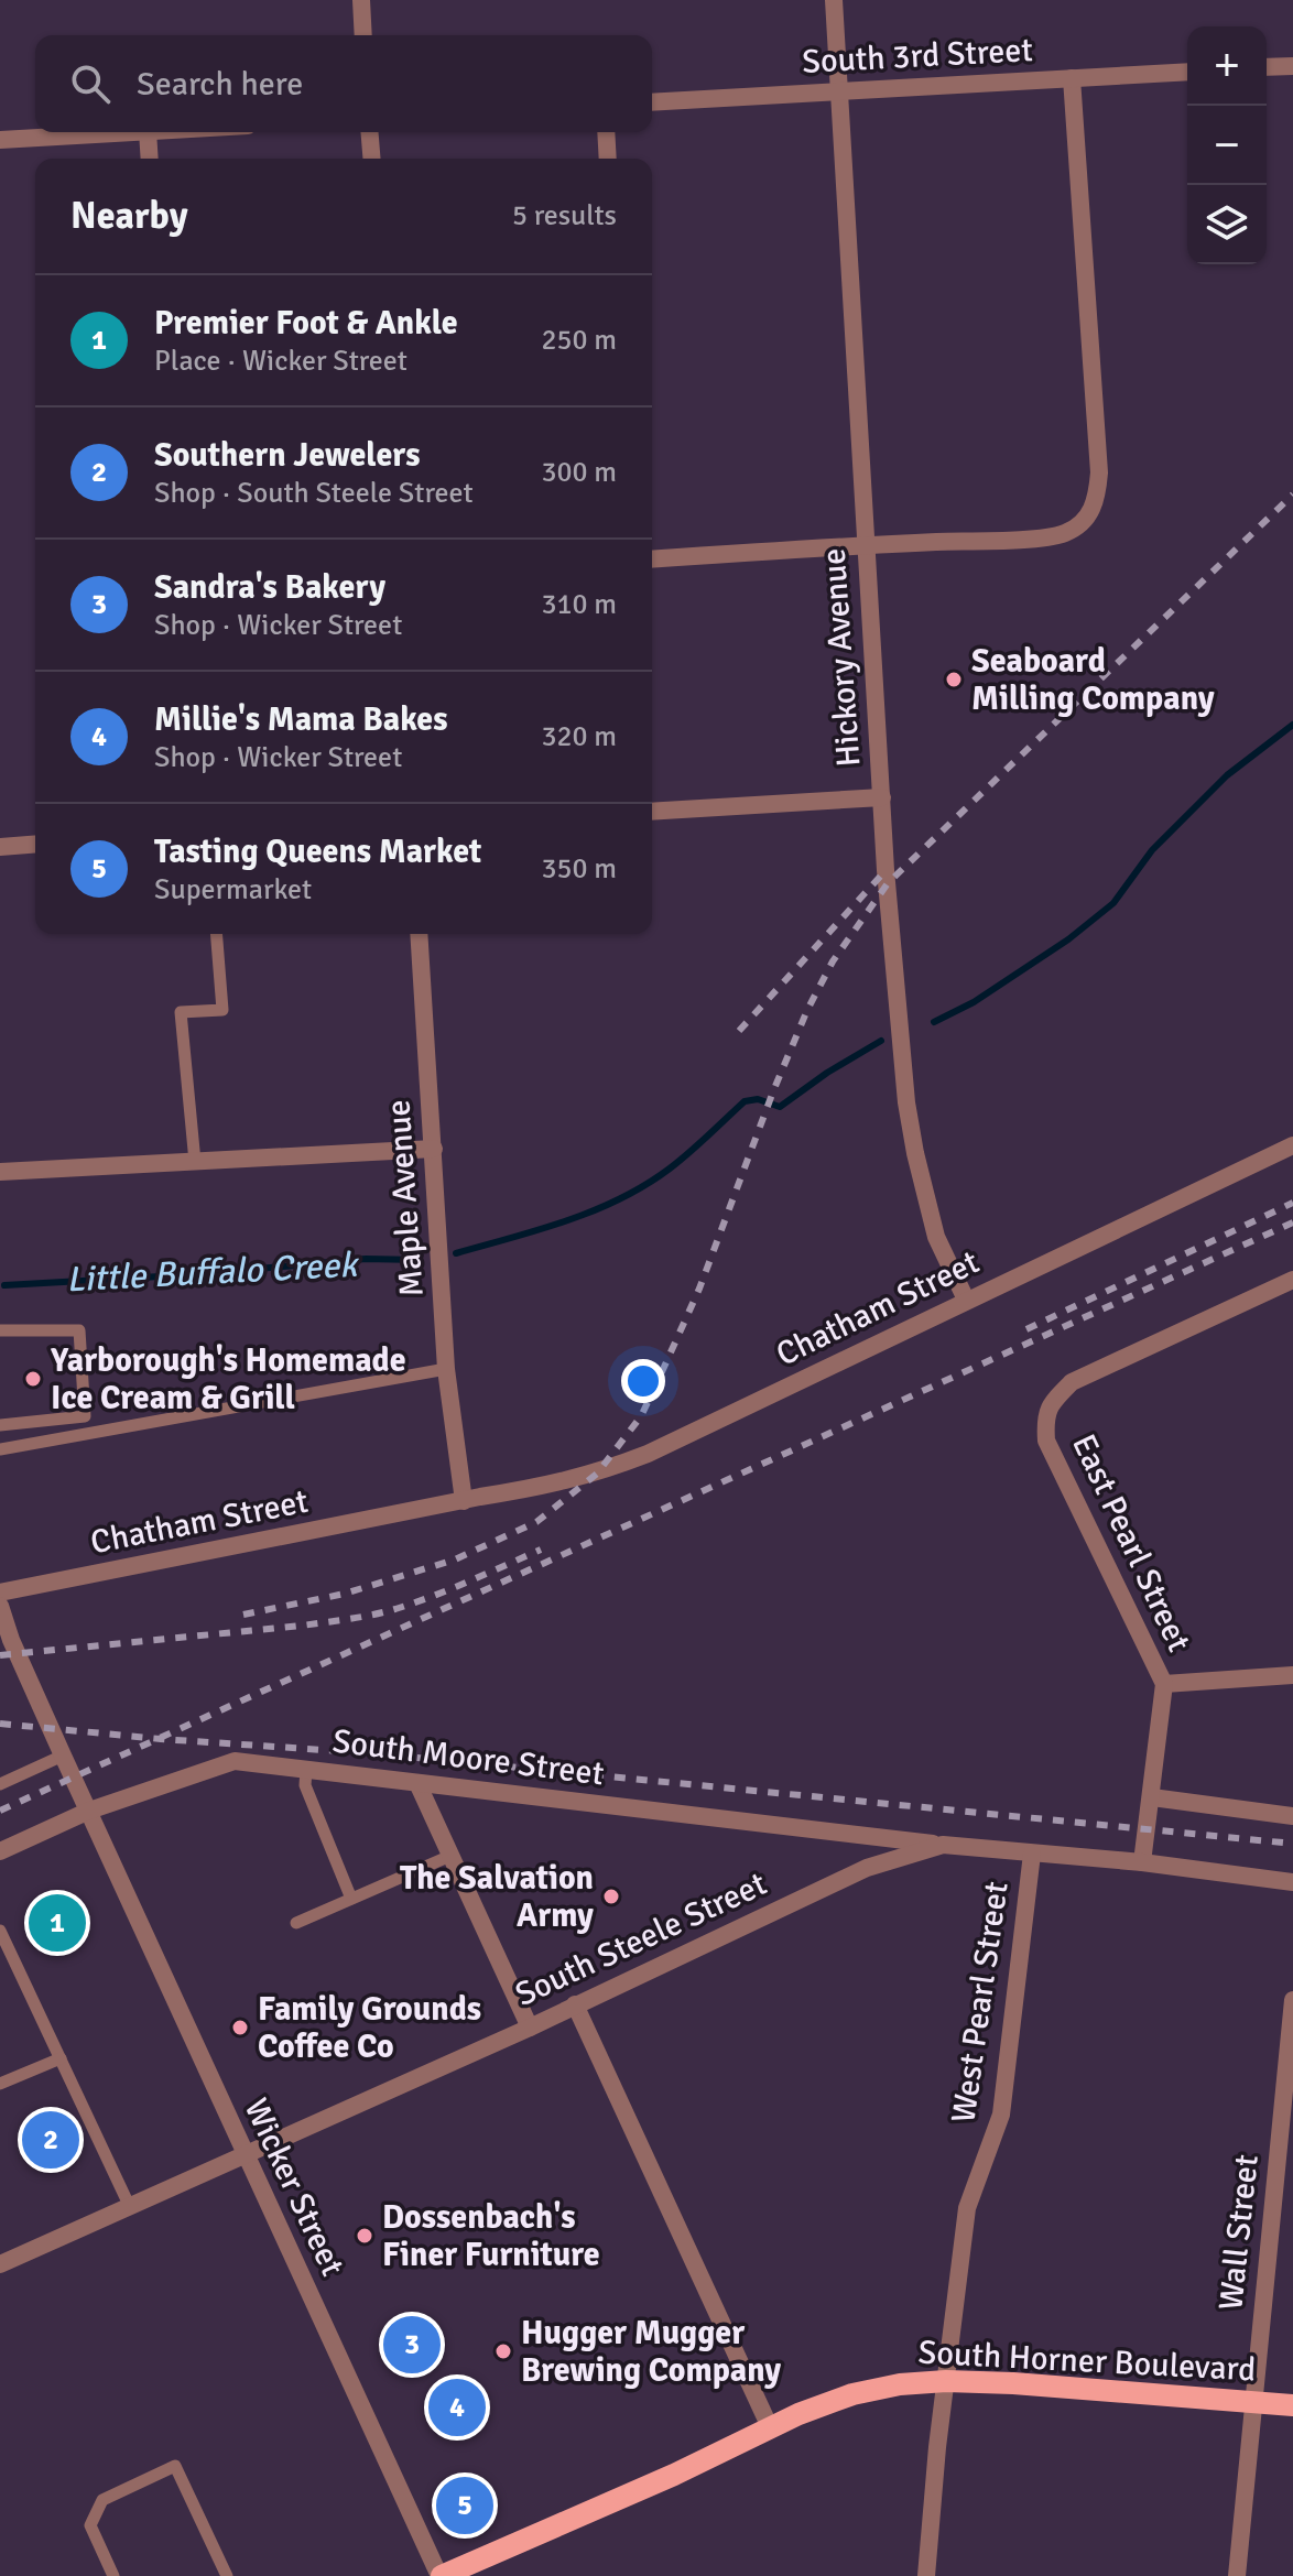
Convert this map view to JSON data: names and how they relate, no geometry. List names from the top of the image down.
{
  "streets": {
    "main road": ["South Horner Boulevard"],
    "street": [
      "South 3rd Street",
      "Hickory Avenue",
      "Maple Avenue",
      "Chatham Street",
      "East Pearl Street",
      "South Moore Street",
      "South Steele Street",
      "West Pearl Street",
      "Wicker Street",
      "Wall Street"
    ]
  },
  "crossings": [
    ["South 3rd Street", "Hickory Avenue"],
    ["Hickory Avenue", "Chatham Street"],
    ["Maple Avenue", "Chatham Street"],
    ["East Pearl Street", "South Steele Street"],
    ["South Moore Street", "South Steele Street"],
    ["South Moore Street", "Wicker Street"],
    ["South Steele Street", "West Pearl Street"],
    ["South Steele Street", "Wicker Street"],
    ["West Pearl Street", "South Horner Boulevard"],
    ["Wicker Street", "South Horner Boulevard"],
    ["Wall Street", "South Horner Boulevard"]
  ],
  "water": ["Little Buffalo Creek"],
  "places": [
    "Seaboard Milling Company",
    "Yarborough's Homemade Ice Cream & Grill",
    "The Salvation Army",
    "Family Grounds Coffee Co",
    "Dossenbach's Finer Furniture",
    "Hugger Mugger Brewing Company"
  ],
  "page": {
    "map_buttons": ["+", "−"],
    "search": "Search here",
    "heading": ["Nearby", "5 results"],
    "list": [
      {
        "mark": "1",
        "name": "Premier Foot & Ankle",
        "note": "Place · Wicker Street",
        "value": "250 m"
      },
      {
        "mark": "2",
        "name": "Southern Jewelers",
        "note": "Shop · South Steele Street",
        "value": "300 m"
      },
      {
        "mark": "3",
        "name": "Sandra's Bakery",
        "note": "Shop · Wicker Street",
        "value": "310 m"
      },
      {
        "mark": "4",
        "name": "Millie's Mama Bakes",
        "note": "Shop · Wicker Street",
        "value": "320 m"
      },
      {
        "mark": "5",
        "name": "Tasting Queens Market",
        "note": "Supermarket",
        "value": "350 m"
      }
    ],
    "pins": [
      "1",
      "2",
      "3",
      "4",
      "5"
    ]
  }
}
